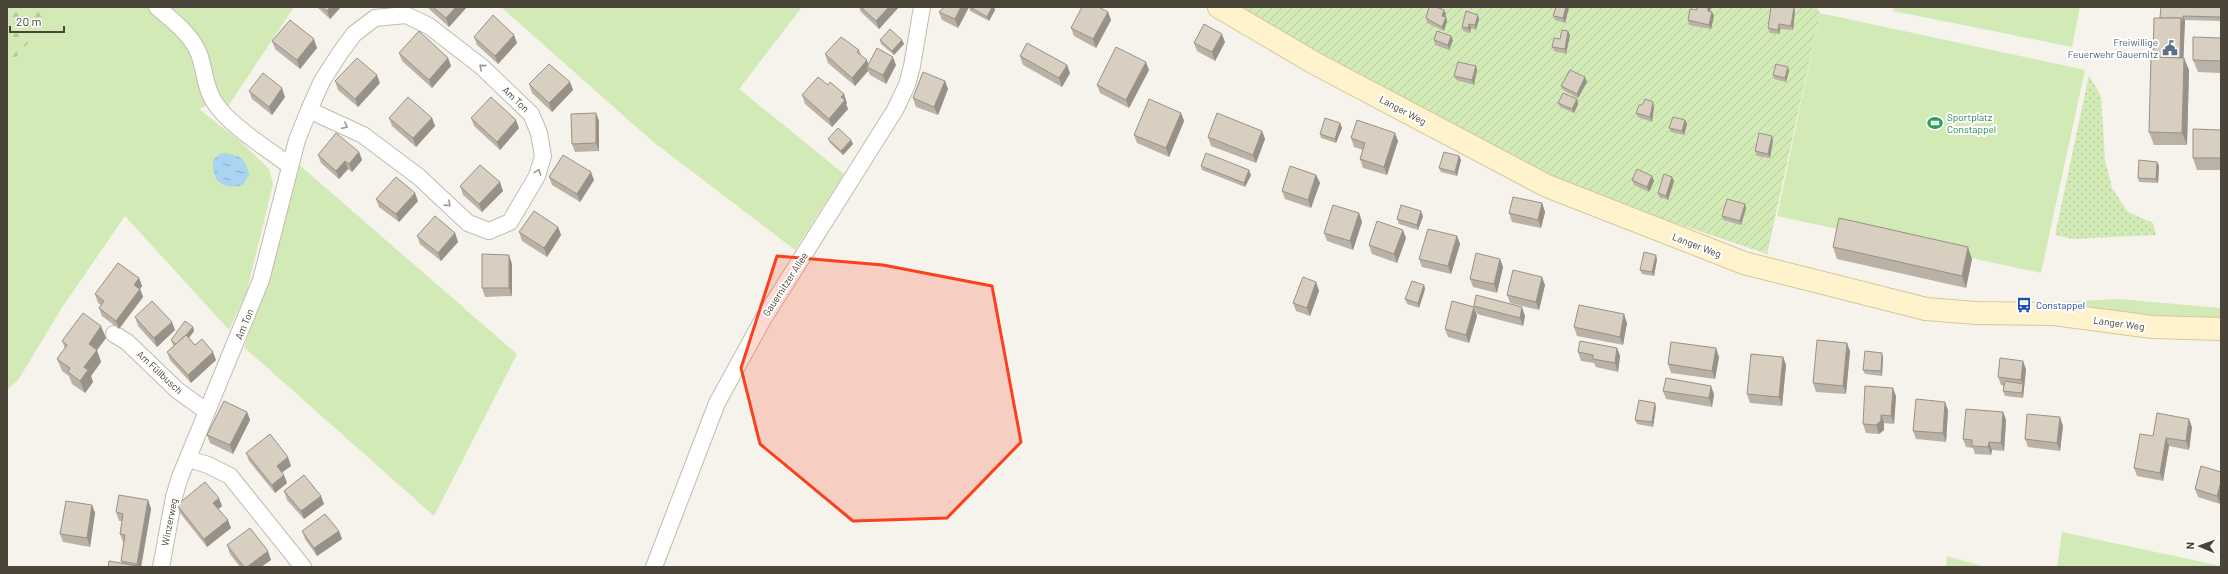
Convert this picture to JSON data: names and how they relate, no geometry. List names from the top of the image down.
{
  "streets": {
    "street": [
      "Am Ton",
      "Langer Weg",
      "Gauernitzer Allee",
      "Am Füllbusch",
      "Winzerweg"
    ]
  },
  "crossings": [
    ["Am Ton", "Am Füllbusch"],
    ["Am Ton", "Winzerweg"]
  ],
  "places": {
    "public building": ["Freiwillige Feuerwehr Gauernitz"],
    "sports": ["Sportplatz Constappel"],
    "bus stop": ["Constappel"]
  },
  "scale_bar": "20 m",
  "north": "left"
}
